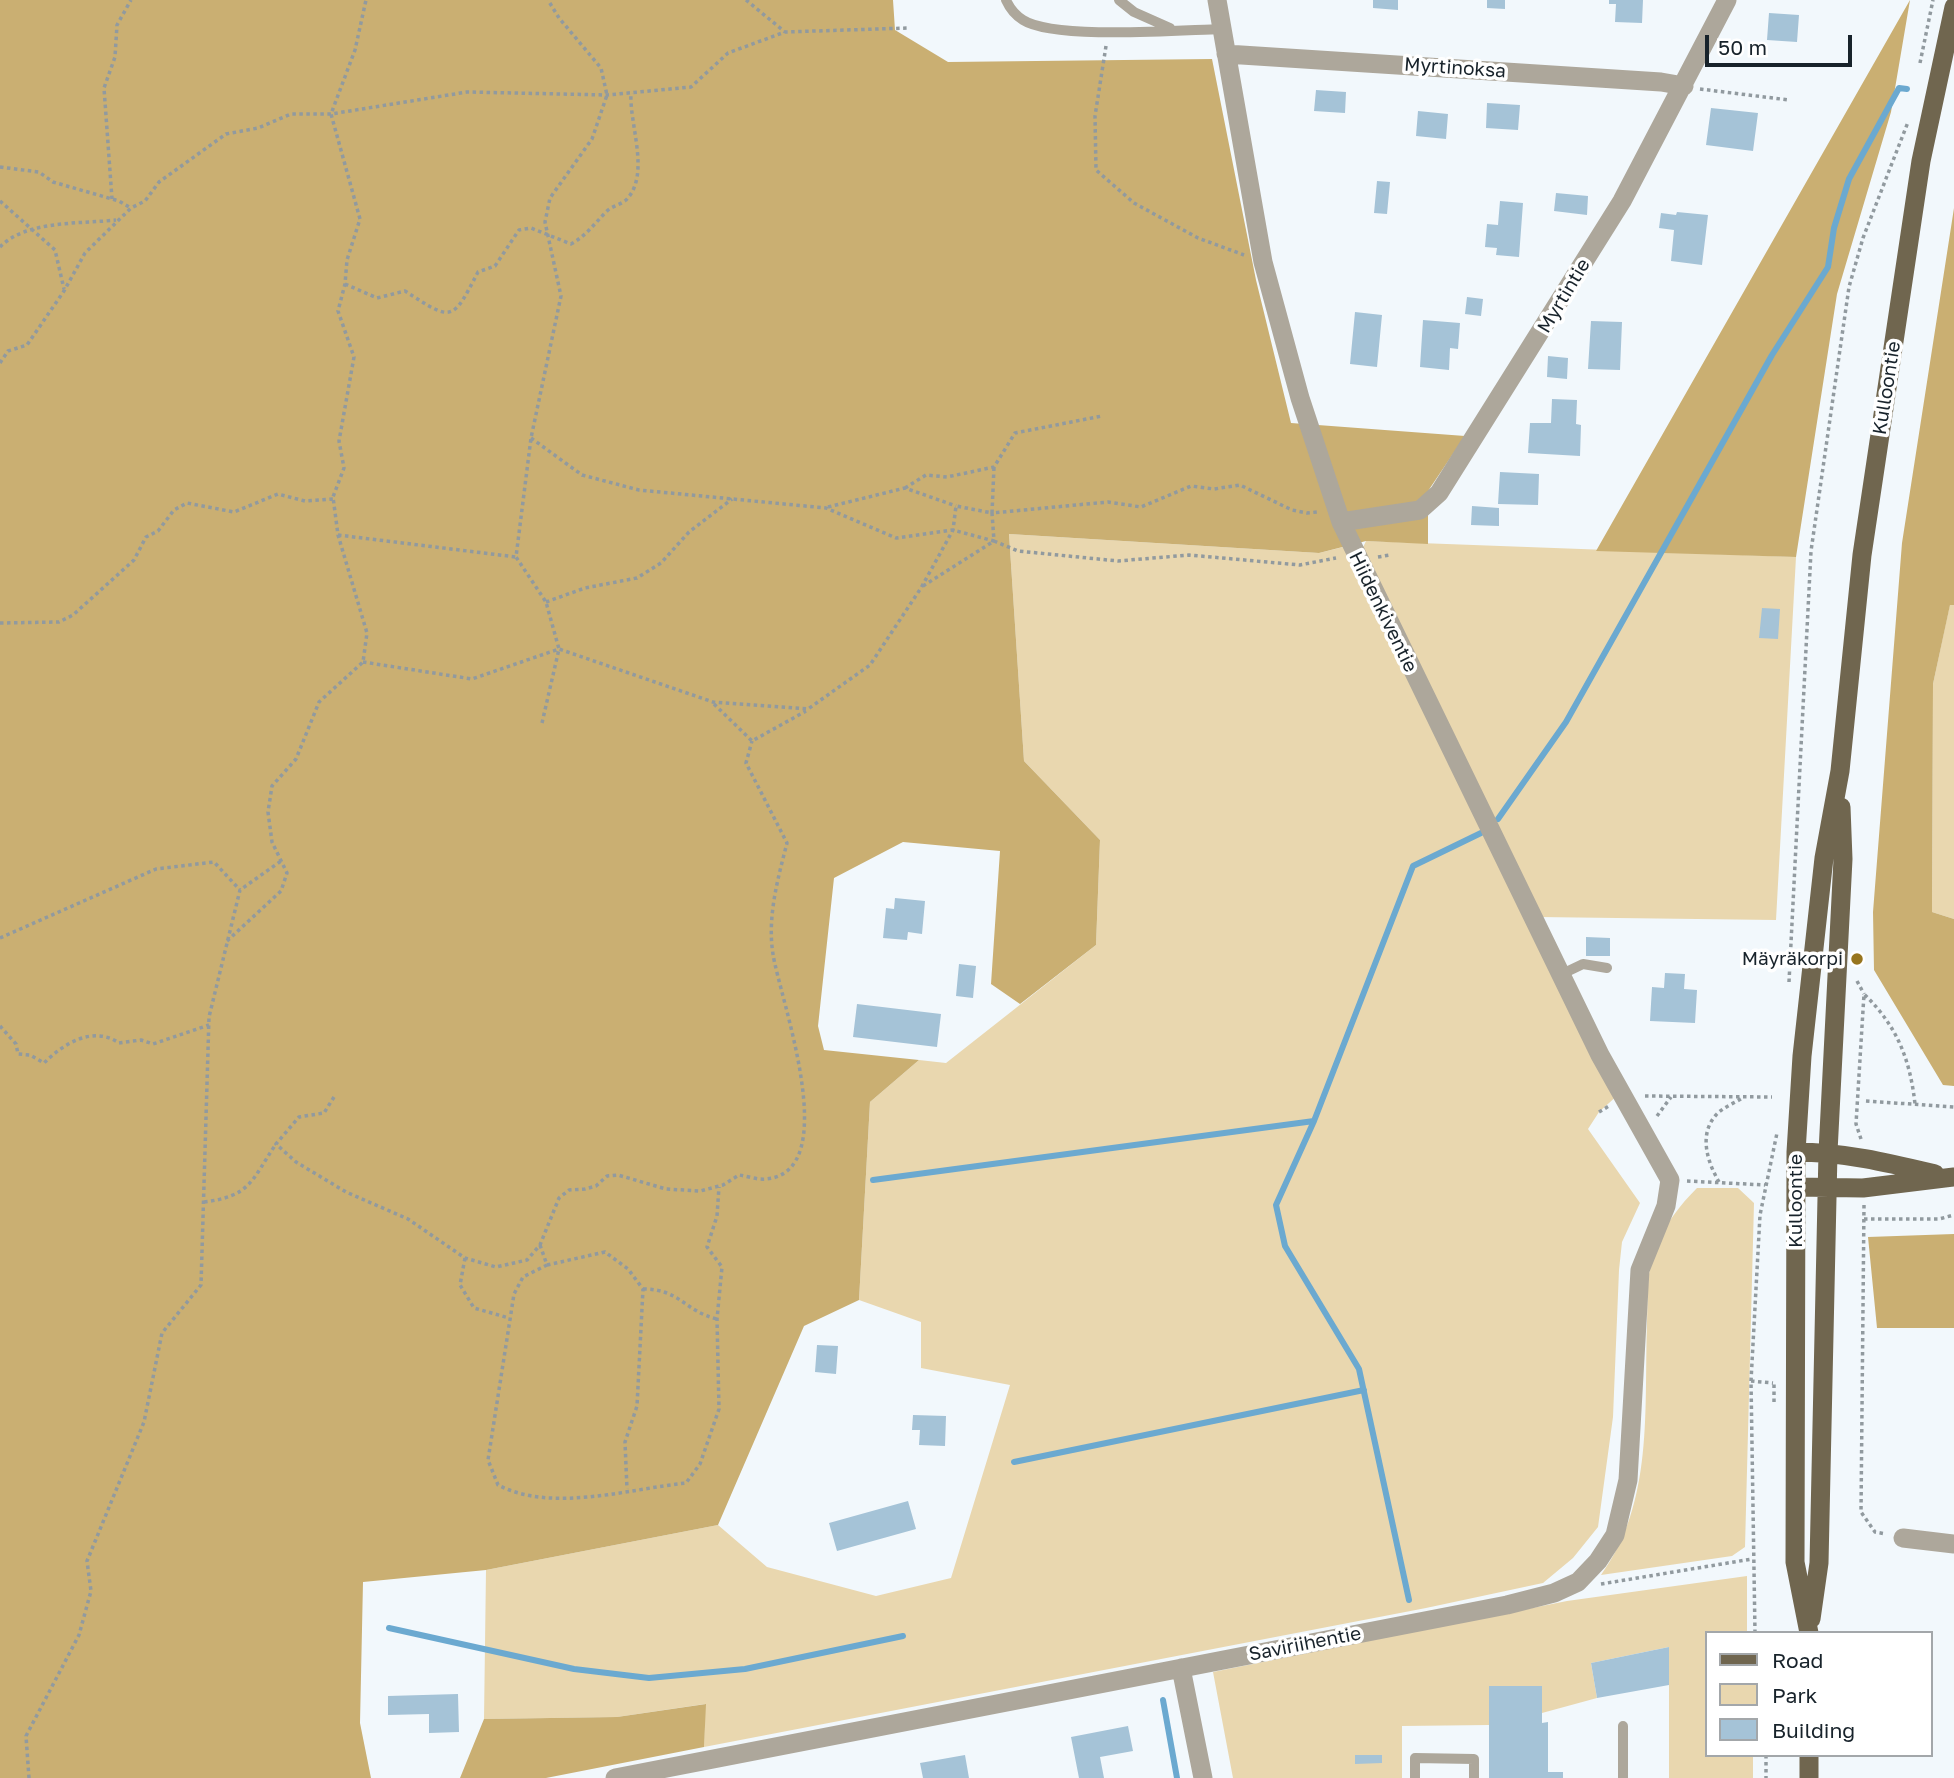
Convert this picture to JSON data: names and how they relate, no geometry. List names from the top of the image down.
{
  "streets": {
    "main road": ["Kulloontie"],
    "street": [
      "Myrtinoksa",
      "Myrtintie",
      "Hiidenkiventie",
      "Saviriihentie"
    ]
  },
  "crossings": [
    ["Myrtinoksa", "Myrtintie"],
    ["Myrtinoksa", "Hiidenkiventie"],
    ["Myrtintie", "Hiidenkiventie"],
    ["Hiidenkiventie", "Saviriihentie"]
  ],
  "places": ["Mäyräkorpi"],
  "legend": ["Road", "Park", "Building"],
  "scale_bar": "50 m"
}
